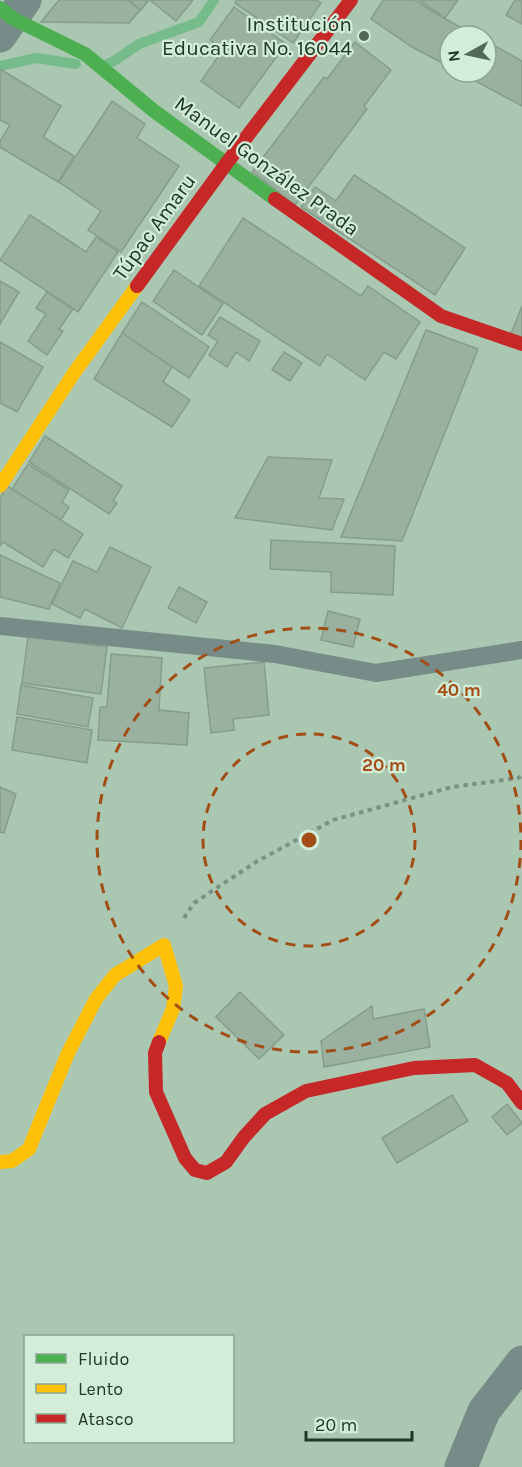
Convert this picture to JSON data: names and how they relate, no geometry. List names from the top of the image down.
{
  "streets": {
    "street": ["Manuel González Prada", "Túpac Amaru"]
  },
  "crossings": [
    ["Manuel González Prada", "Túpac Amaru"]
  ],
  "places": ["Institución Educativa No. 16044"],
  "legend": ["Fluido", "Lento", "Atasco"],
  "scale_bar": "20 m",
  "north": "left",
  "rings": ["40 m", "20 m"]
}
